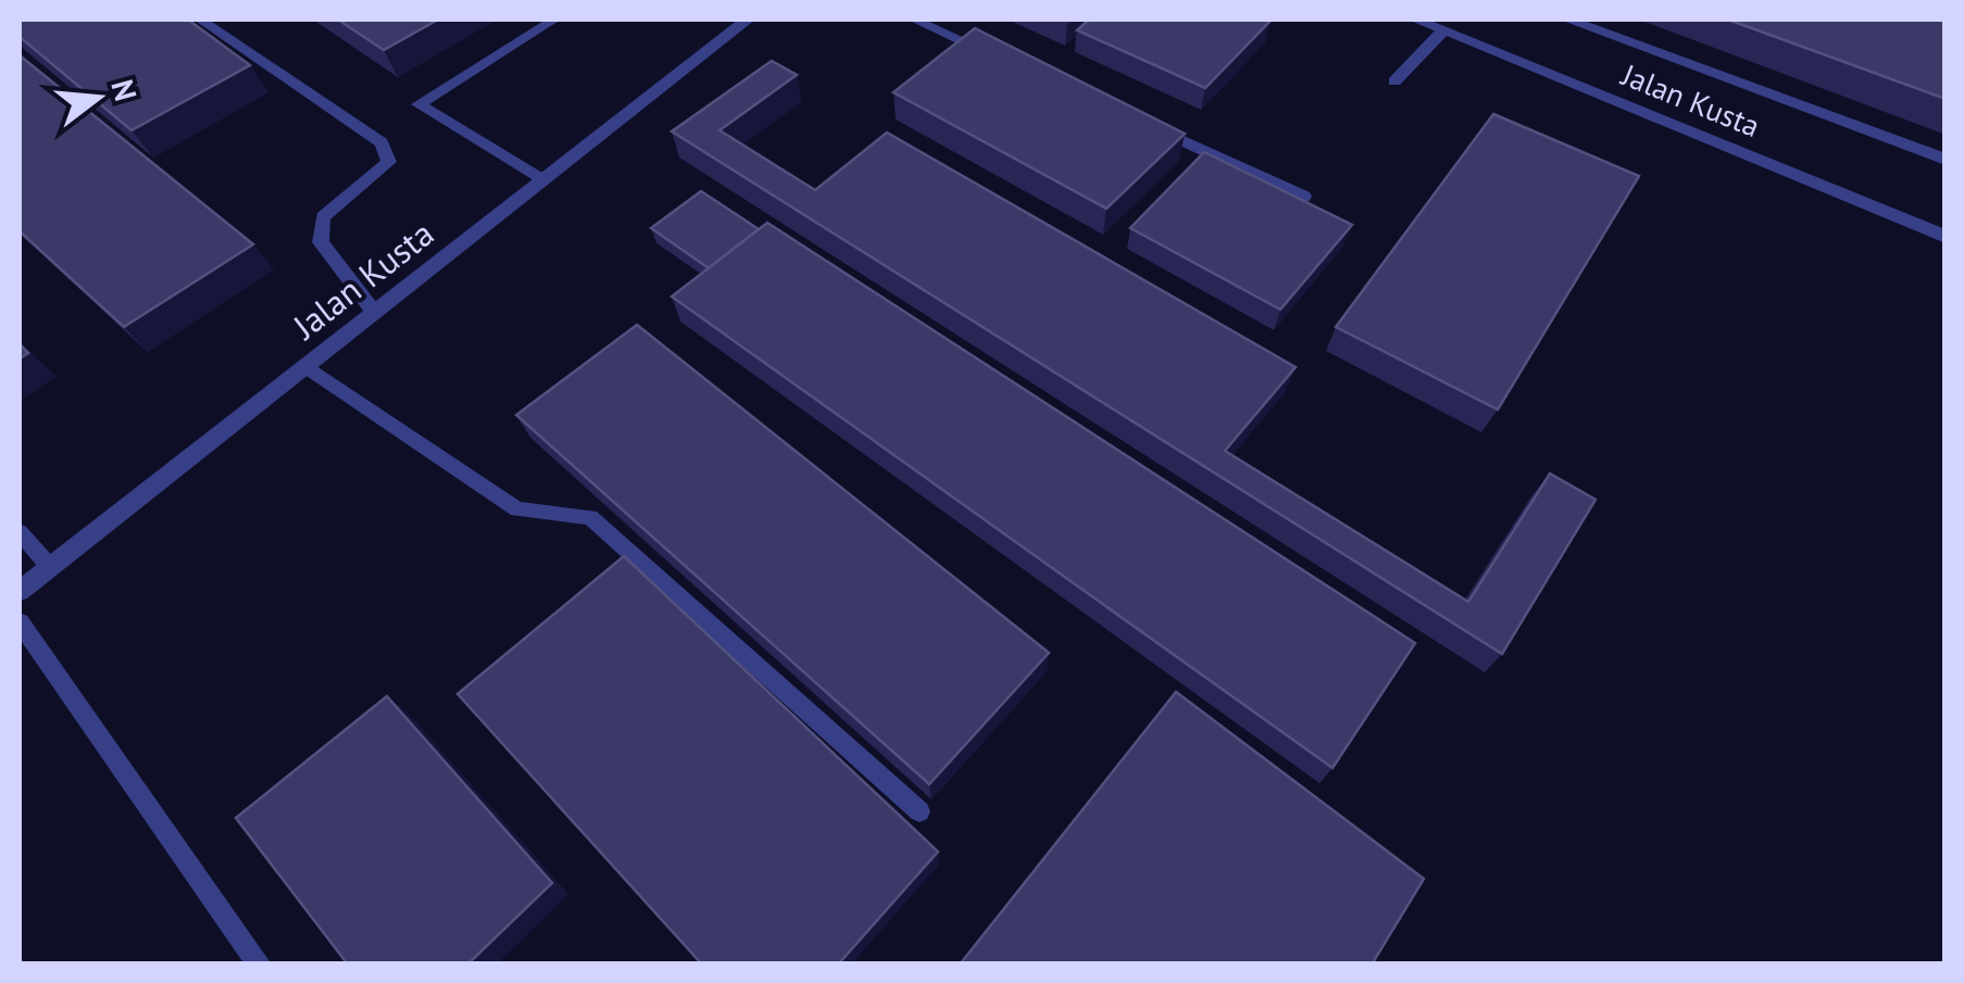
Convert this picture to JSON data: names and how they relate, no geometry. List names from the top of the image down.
{
  "streets": {
    "street": ["Jalan Kusta"]
  },
  "north": "right"
}
